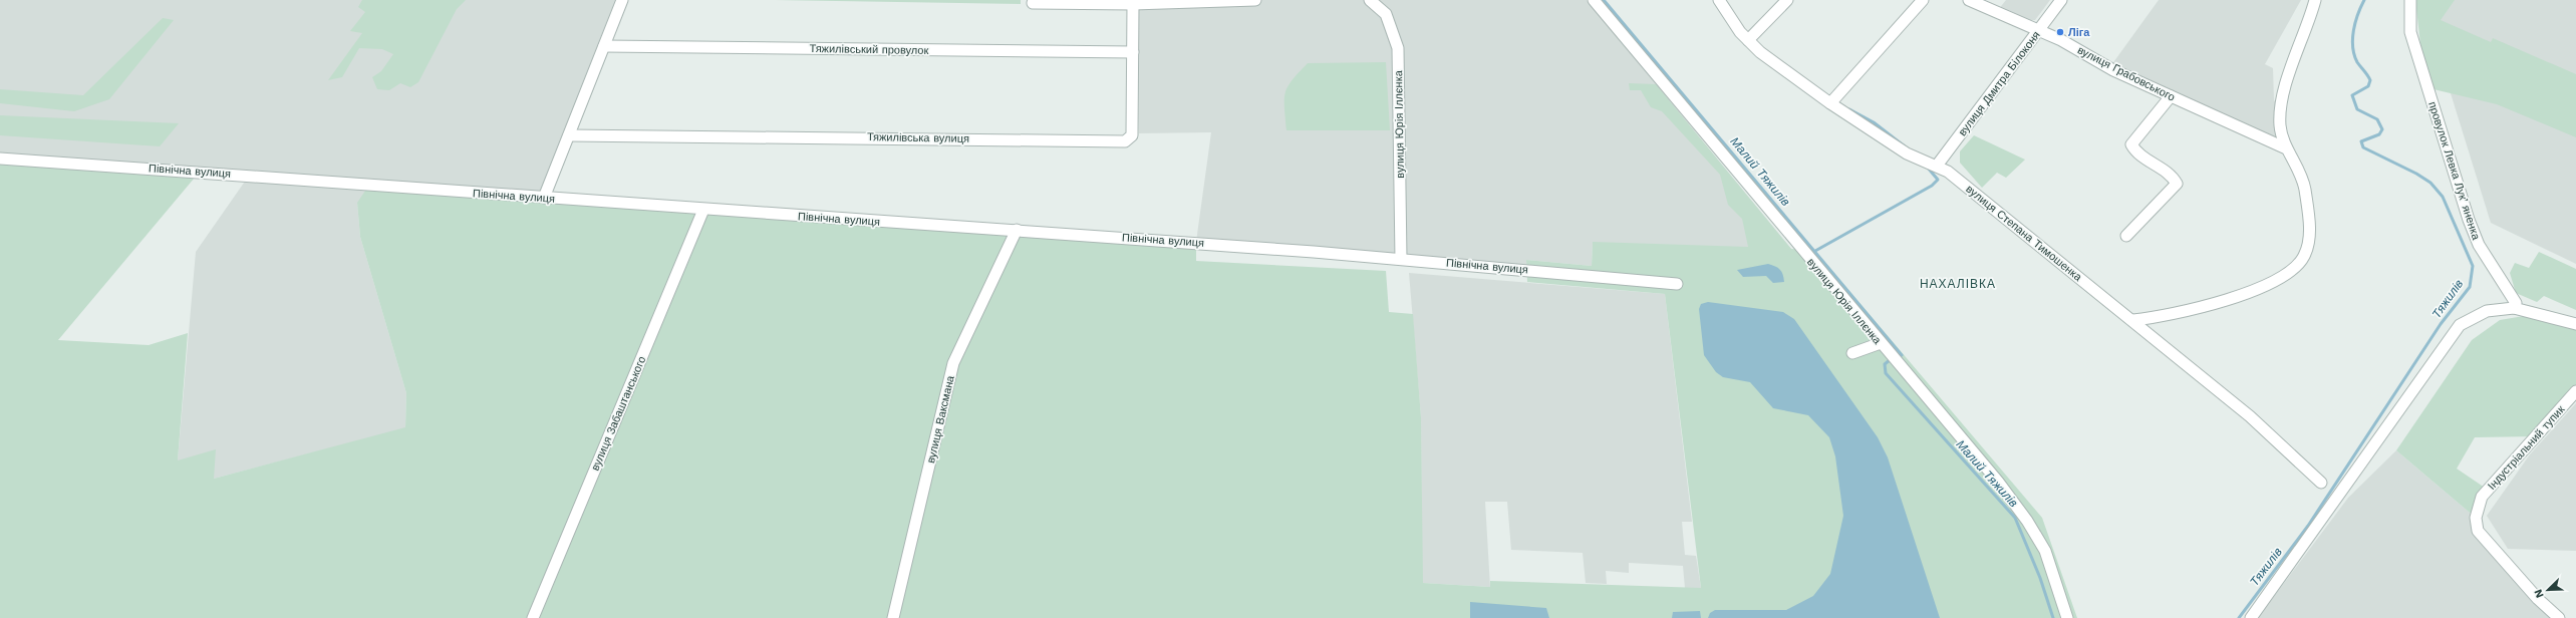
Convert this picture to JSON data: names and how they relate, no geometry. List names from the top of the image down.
{
  "streets": {
    "street": [
      "Тяжилівський провулок",
      "вулиця Грабовського",
      "вулиця Дмитра Білоконя",
      "вулиця Юрія Іллєнка",
      "Тяжилівська вулиця",
      "Північна вулиця",
      "провулок Левка Лукʼяненка",
      "вулиця Степана Тимошенка",
      "вулиця Забаштанського",
      "вулиця Ваксмана",
      "Індустріальний тупик"
    ]
  },
  "crossings": [
    ["Тяжилівський провулок", "Тяжилівська вулиця"],
    ["вулиця Грабовського", "вулиця Дмитра Білоконя"],
    ["вулиця Дмитра Білоконя", "вулиця Степана Тимошенка"],
    ["вулиця Юрія Іллєнка", "Північна вулиця"],
    ["Північна вулиця", "вулиця Забаштанського"],
    ["Північна вулиця", "вулиця Ваксмана"]
  ],
  "districts": ["НАХАЛІВКА"],
  "water": ["Малий Тяжилів", "Тяжилів"],
  "places": ["Ліга"],
  "north": "bottom left"
}
